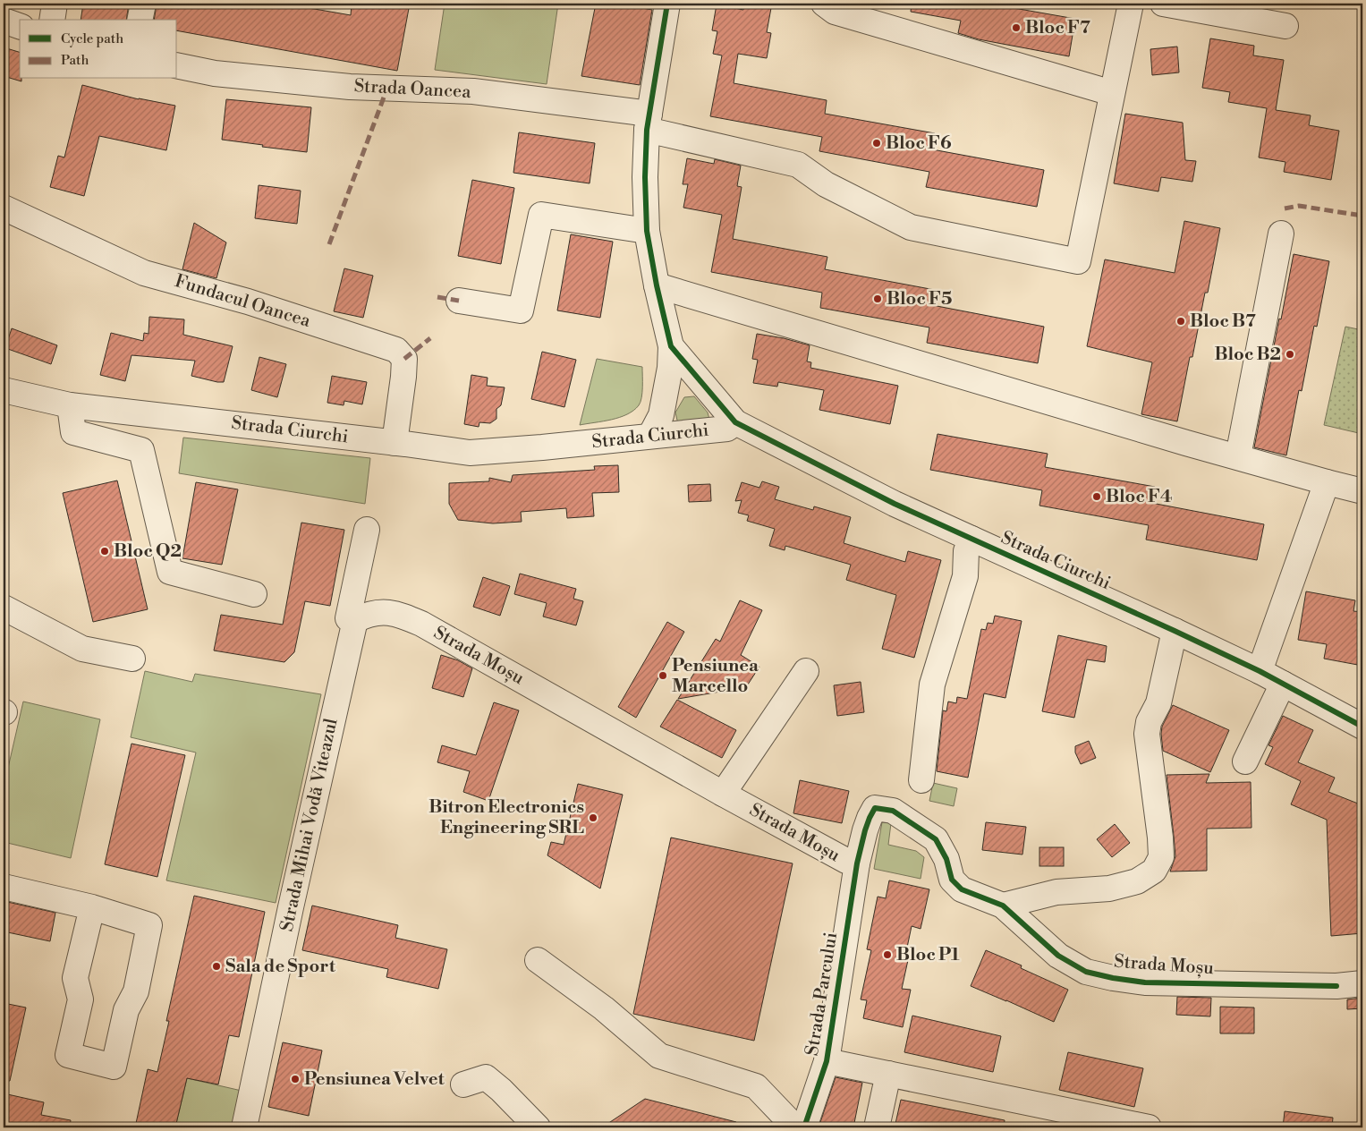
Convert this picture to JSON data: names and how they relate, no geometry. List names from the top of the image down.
{
  "streets": {
    "street": [
      "Strada Oancea",
      "Fundacul Oancea",
      "Strada Ciurchi",
      "Strada Moșu",
      "Strada Mihai Vodă Viteazul",
      "Strada Parcului"
    ]
  },
  "crossings": [
    ["Fundacul Oancea", "Strada Ciurchi"],
    ["Strada Moșu", "Strada Mihai Vodă Viteazul"],
    ["Strada Moșu", "Strada Parcului"]
  ],
  "places": [
    "Bloc F7",
    "Bloc F6",
    "Bloc F5",
    "Bloc B7",
    "Bloc B2",
    "Bloc F4",
    "Bloc Q2",
    "Pensiunea Marcello",
    "Bitron Electronics Engineering SRL",
    "Bloc P1",
    "Sala de Sport",
    "Pensiunea Velvet"
  ],
  "legend": ["Cycle path", "Path"]
}
